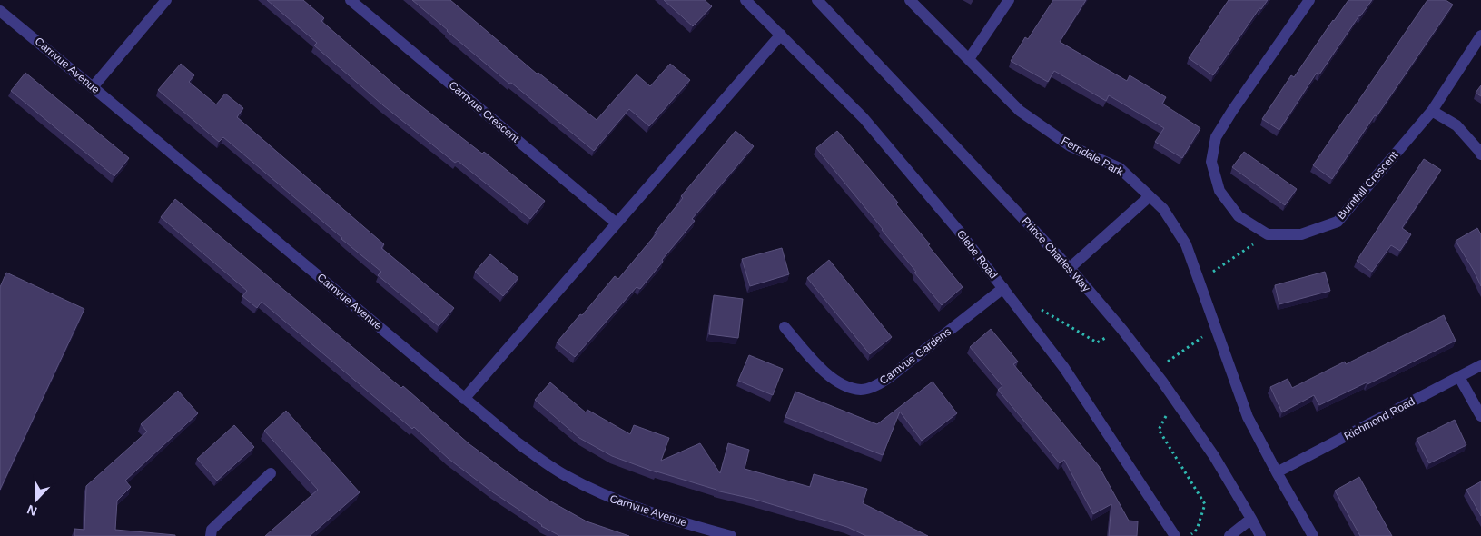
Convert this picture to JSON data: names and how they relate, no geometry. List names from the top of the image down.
{
  "streets": {
    "street": [
      "Carnvue Avenue",
      "Carnvue Crescent",
      "Ferndale Park",
      "Burnthill Crescent",
      "Glebe Road",
      "Prince Charles Way",
      "Carnvue Gardens",
      "Richmond Road"
    ]
  },
  "crossings": [
    ["Ferndale Park", "Richmond Road"],
    ["Glebe Road", "Carnvue Gardens"]
  ],
  "north": "bottom"
}
